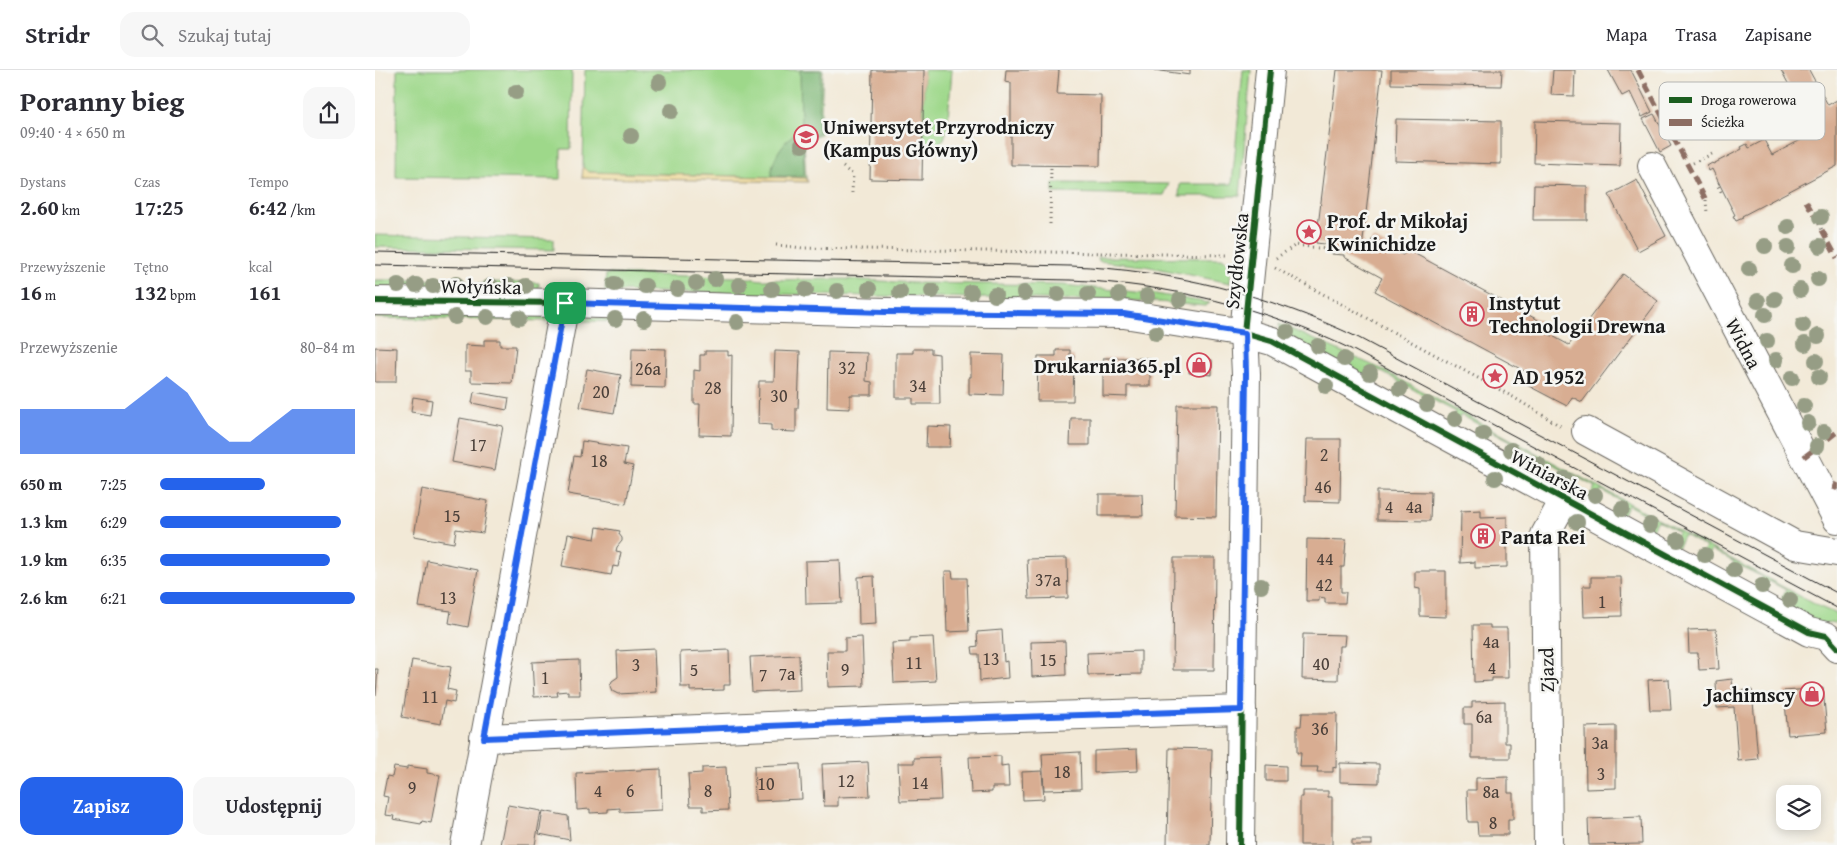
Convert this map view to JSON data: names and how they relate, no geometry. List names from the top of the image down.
{
  "streets": {
    "street": [
      "Szydłowska",
      "Wołyńska",
      "Widna",
      "Winiarska",
      "Zjazd"
    ]
  },
  "crossings": [
    ["Szydłowska", "Wołyńska"],
    ["Szydłowska", "Winiarska"],
    ["Wołyńska", "Winiarska"],
    ["Winiarska", "Zjazd"]
  ],
  "places": {
    "school or university": ["Uniwersytet Przyrodniczy (Kampus Główny)"],
    "place": ["Prof. dr Mikołaj Kwinichidze", "AD 1952"],
    "building": ["Instytut Technologii Drewna", "Panta Rei"],
    "shop": ["Drukarnia365.pl", "Jachimscy"]
  },
  "house_numbers": [
    "32",
    "26a",
    "34",
    "28",
    "20",
    "30",
    "17",
    "2",
    "18",
    "46",
    "4",
    "4a",
    "15",
    "44",
    "37a",
    "42",
    "13",
    "1",
    "4a",
    "13",
    "15",
    "11",
    "40",
    "3",
    "4",
    "5",
    "9",
    "7a",
    "7",
    "1",
    "11",
    "6a",
    "36",
    "3a",
    "18",
    "3",
    "12",
    "14",
    "10",
    "9",
    "4",
    "6",
    "8",
    "8a",
    "8"
  ],
  "legend": ["Droga rowerowa", "Ścieżka"],
  "page": {
    "header": "Stridr",
    "search": "Szukaj tutaj",
    "nav": ["Mapa", "Trasa", "Zapisane"],
    "heading": ["Poranny bieg", "09:40 · 4 × 650 m"],
    "stats": [
      ["Dystans", "2.60 km"],
      ["Czas", "17:25"],
      ["Tempo", "6:42 /km"],
      ["Przewyższenie", "16 m"],
      ["Tętno", "132 bpm"],
      ["kcal", "161"]
    ],
    "chart": ["Przewyższenie", "80–84 m"],
    "list": [
      {
        "name": "650 m",
        "note": "7:25"
      },
      {
        "name": "1.3 km",
        "note": "6:29"
      },
      {
        "name": "1.9 km",
        "note": "6:35"
      },
      {
        "name": "2.6 km",
        "note": "6:21"
      }
    ],
    "buttons": ["Zapisz", "Udostępnij"]
  }
}
